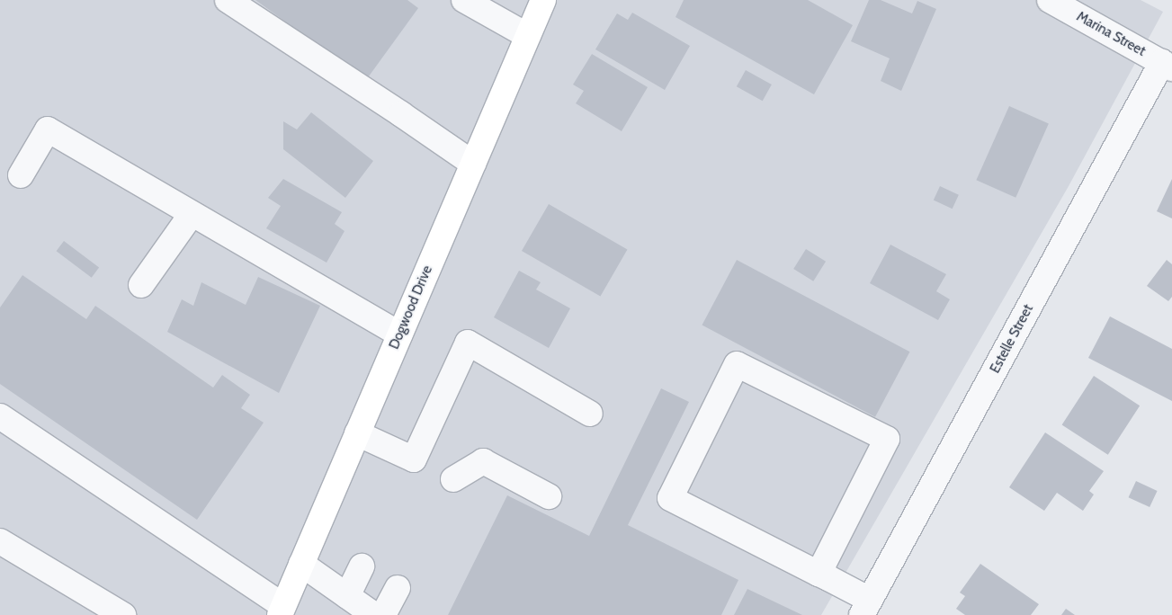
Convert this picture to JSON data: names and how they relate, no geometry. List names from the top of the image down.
{
  "streets": {
    "main road": ["Dogwood Drive"],
    "street": ["Marina Street", "Estelle Street"]
  },
  "crossings": [
    ["Marina Street", "Estelle Street"]
  ]
}
